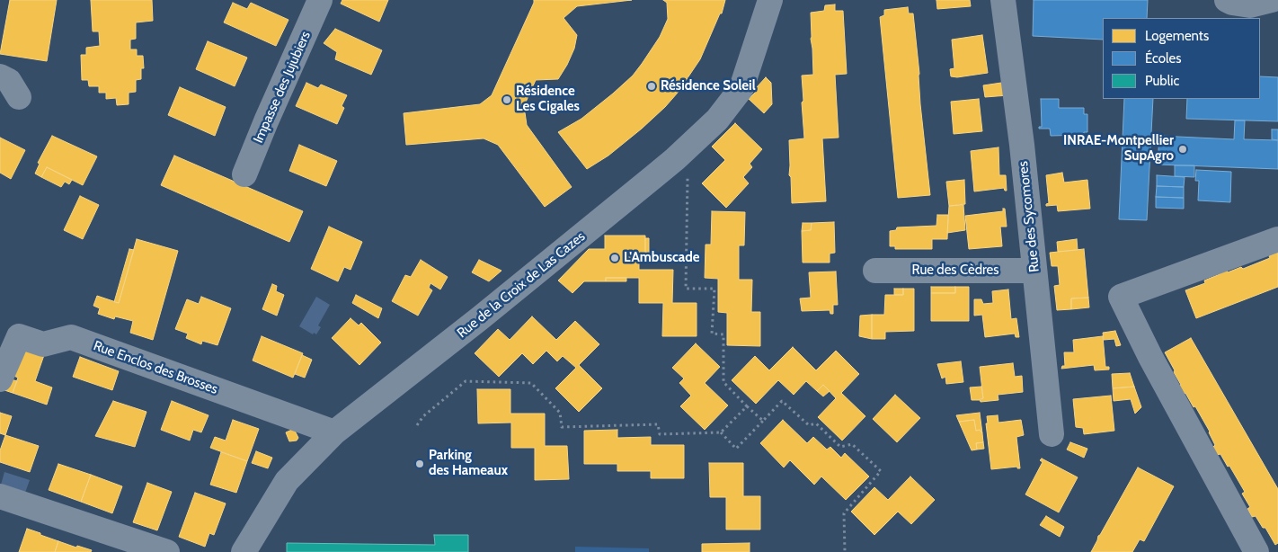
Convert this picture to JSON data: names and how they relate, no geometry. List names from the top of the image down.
{
  "streets": {
    "street": [
      "Impasse des Jujubiers",
      "Rue des Sycomores",
      "Rue des Cèdres",
      "Rue de la Croix de Las Cazes",
      "Rue Enclos des Brosses"
    ]
  },
  "crossings": [
    ["Rue des Sycomores", "Rue des Cèdres"],
    ["Rue de la Croix de Las Cazes", "Rue Enclos des Brosses"]
  ],
  "places": [
    "Résidence Soleil",
    "Résidence Les Cigales",
    "INRAE-Montpellier SupAgro",
    "L'Ambuscade",
    "Parking des Hameaux"
  ],
  "legend": ["Logements", "Écoles", "Public"]
}
